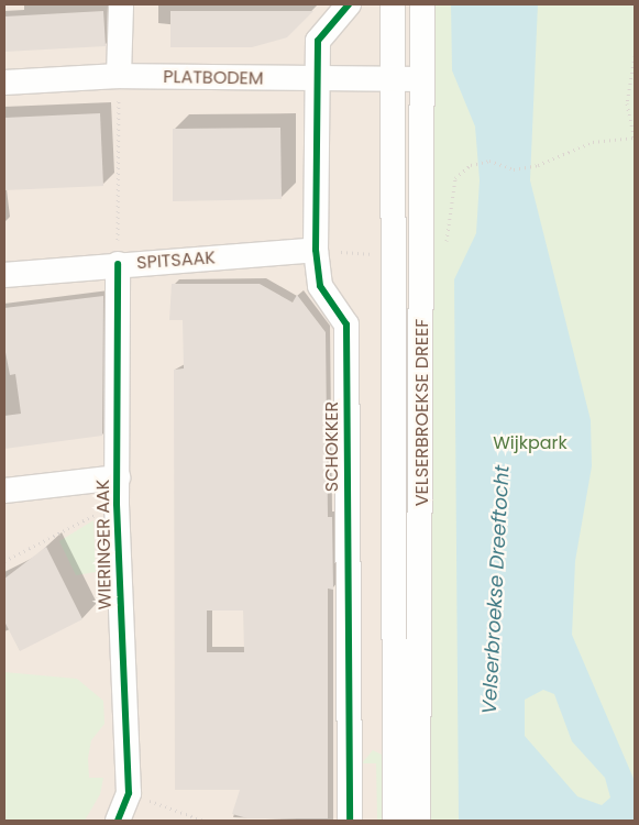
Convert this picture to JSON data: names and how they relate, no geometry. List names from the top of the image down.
{
  "streets": {
    "street": [
      "PLATBODEM",
      "SPITSAAK",
      "VELSERBROEKSE DREEF",
      "SCHOKKER",
      "WIERINGER AAK"
    ]
  },
  "crossings": [
    ["PLATBODEM", "VELSERBROEKSE DREEF"],
    ["PLATBODEM", "SCHOKKER"],
    ["SPITSAAK", "SCHOKKER"],
    ["SPITSAAK", "WIERINGER AAK"]
  ],
  "water": ["Velserbroekse Dreeftocht"],
  "parks": ["Wijkpark"]
}
